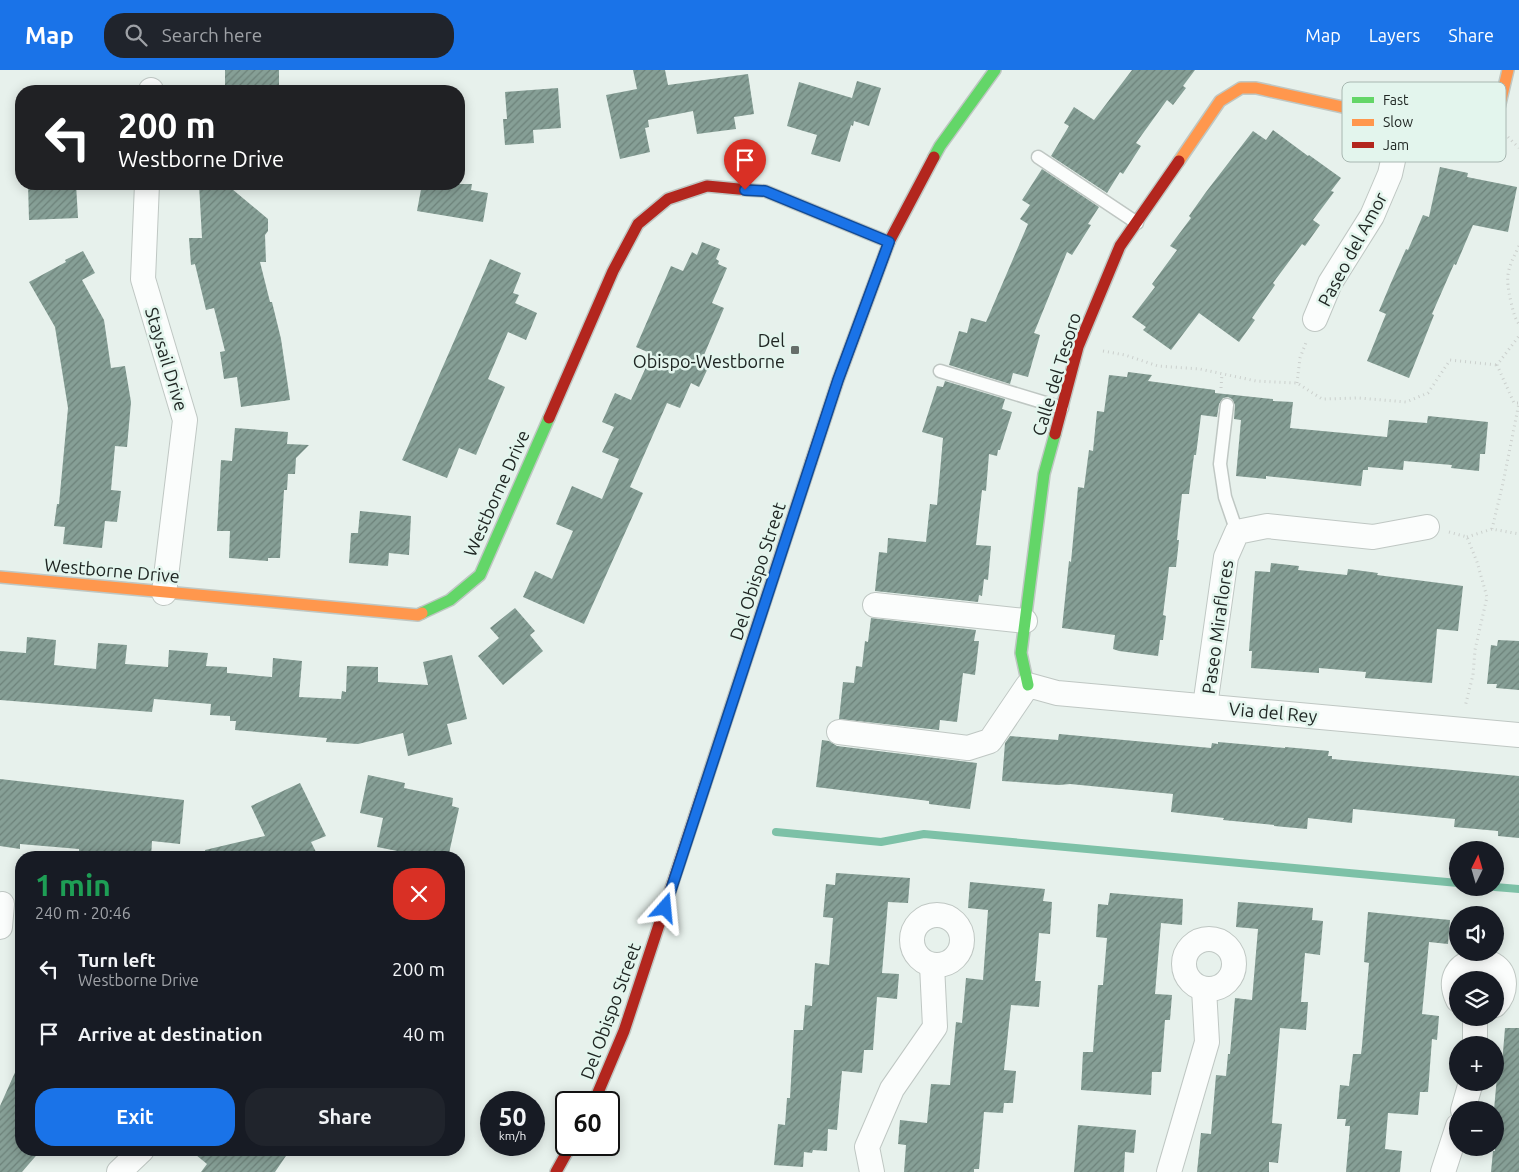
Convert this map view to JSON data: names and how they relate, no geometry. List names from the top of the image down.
{
  "streets": {
    "street": [
      "Paseo del Amor",
      "Staysail Drive",
      "Calle del Tesoro",
      "Westborne Drive",
      "Del Obispo Street",
      "Paseo Miraflores",
      "Via del Rey"
    ]
  },
  "crossings": [
    ["Staysail Drive", "Westborne Drive"],
    ["Calle del Tesoro", "Via del Rey"],
    ["Westborne Drive", "Del Obispo Street"],
    ["Paseo Miraflores", "Via del Rey"]
  ],
  "places": {
    "transit": ["Del Obispo-Westborne"]
  },
  "legend": ["Fast", "Slow", "Jam"],
  "north": "top",
  "page": {
    "header": "Map",
    "search": "Search here",
    "nav": ["Map", "Layers", "Share"],
    "turn": ["200 m", "Westborne Drive"],
    "map_buttons": ["+", "−"],
    "heading": ["1 min", "240 m · 20:46"],
    "list": [
      {
        "name": "Turn left",
        "note": "Westborne Drive",
        "value": "200 m"
      },
      {
        "name": "Arrive at destination",
        "value": "40 m"
      }
    ],
    "buttons": ["Exit", "Share"],
    "speed": "50 km/h",
    "limit": "60"
  }
}
